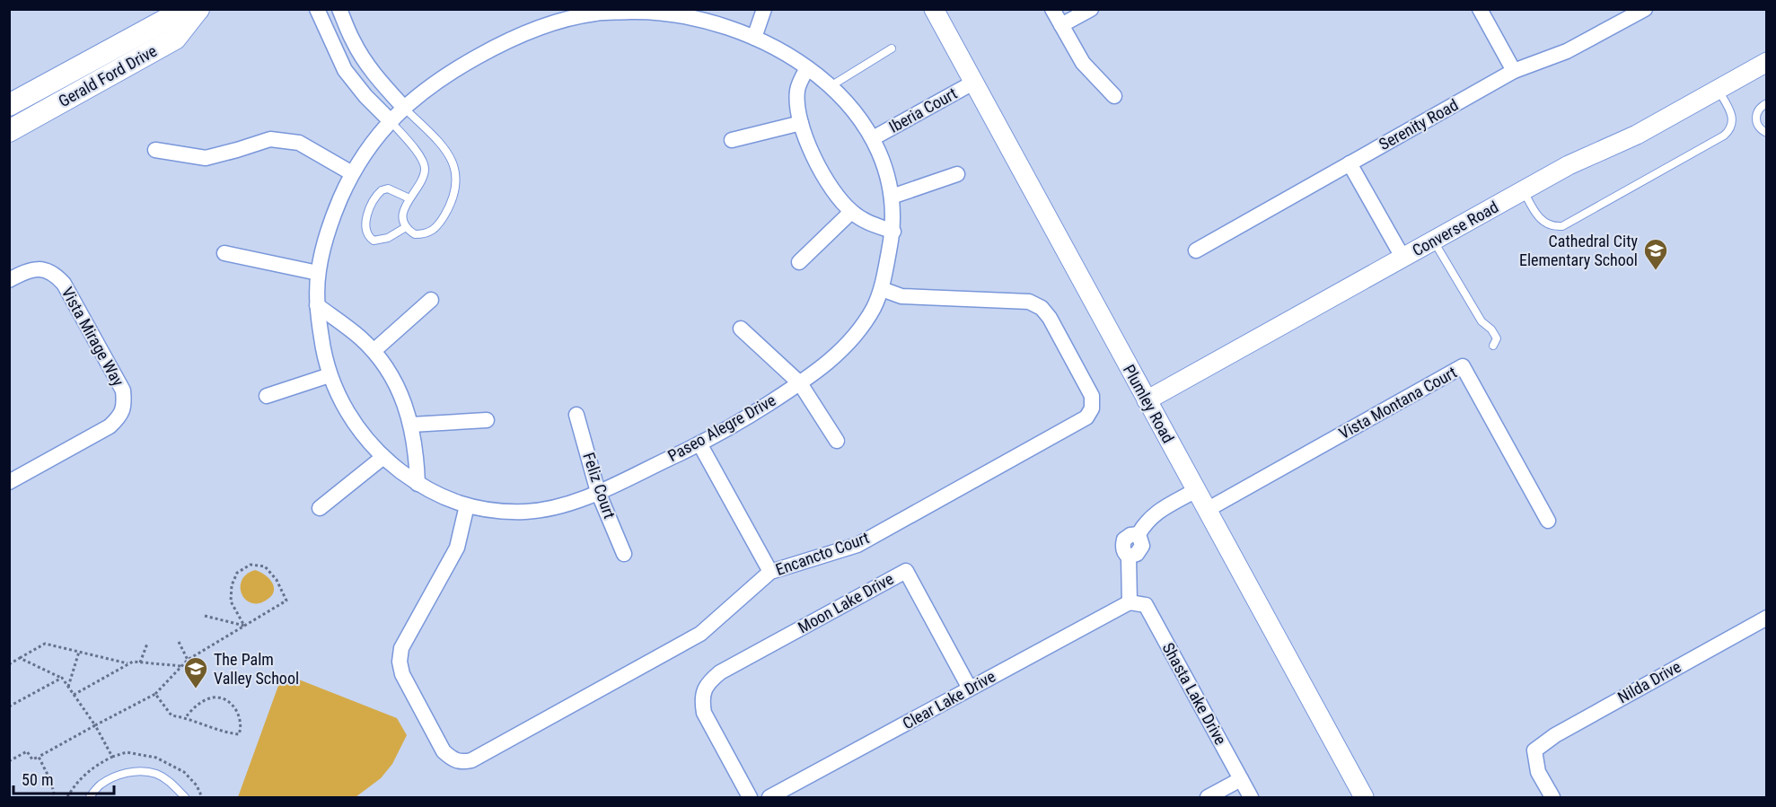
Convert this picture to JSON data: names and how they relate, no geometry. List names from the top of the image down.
{
  "streets": {
    "main road": ["Gerald Ford Drive"],
    "street": [
      "Iberia Court",
      "Serenity Road",
      "Converse Road",
      "Vista Mirage Way",
      "Vista Montana Court",
      "Plumley Road",
      "Paseo Alegre Drive",
      "Feliz Court",
      "Encancto Court",
      "Moon Lake Drive",
      "Nilda Drive",
      "Shasta Lake Drive",
      "Clear Lake Drive"
    ]
  },
  "crossings": [
    ["Iberia Court", "Plumley Road"],
    ["Iberia Court", "Paseo Alegre Drive"],
    ["Converse Road", "Plumley Road"],
    ["Vista Montana Court", "Plumley Road"],
    ["Paseo Alegre Drive", "Feliz Court"],
    ["Paseo Alegre Drive", "Encancto Court"],
    ["Moon Lake Drive", "Clear Lake Drive"],
    ["Shasta Lake Drive", "Clear Lake Drive"]
  ],
  "places": {
    "school or university": ["Cathedral City Elementary School", "The Palm Valley School"]
  },
  "scale_bar": "50 m"
}
